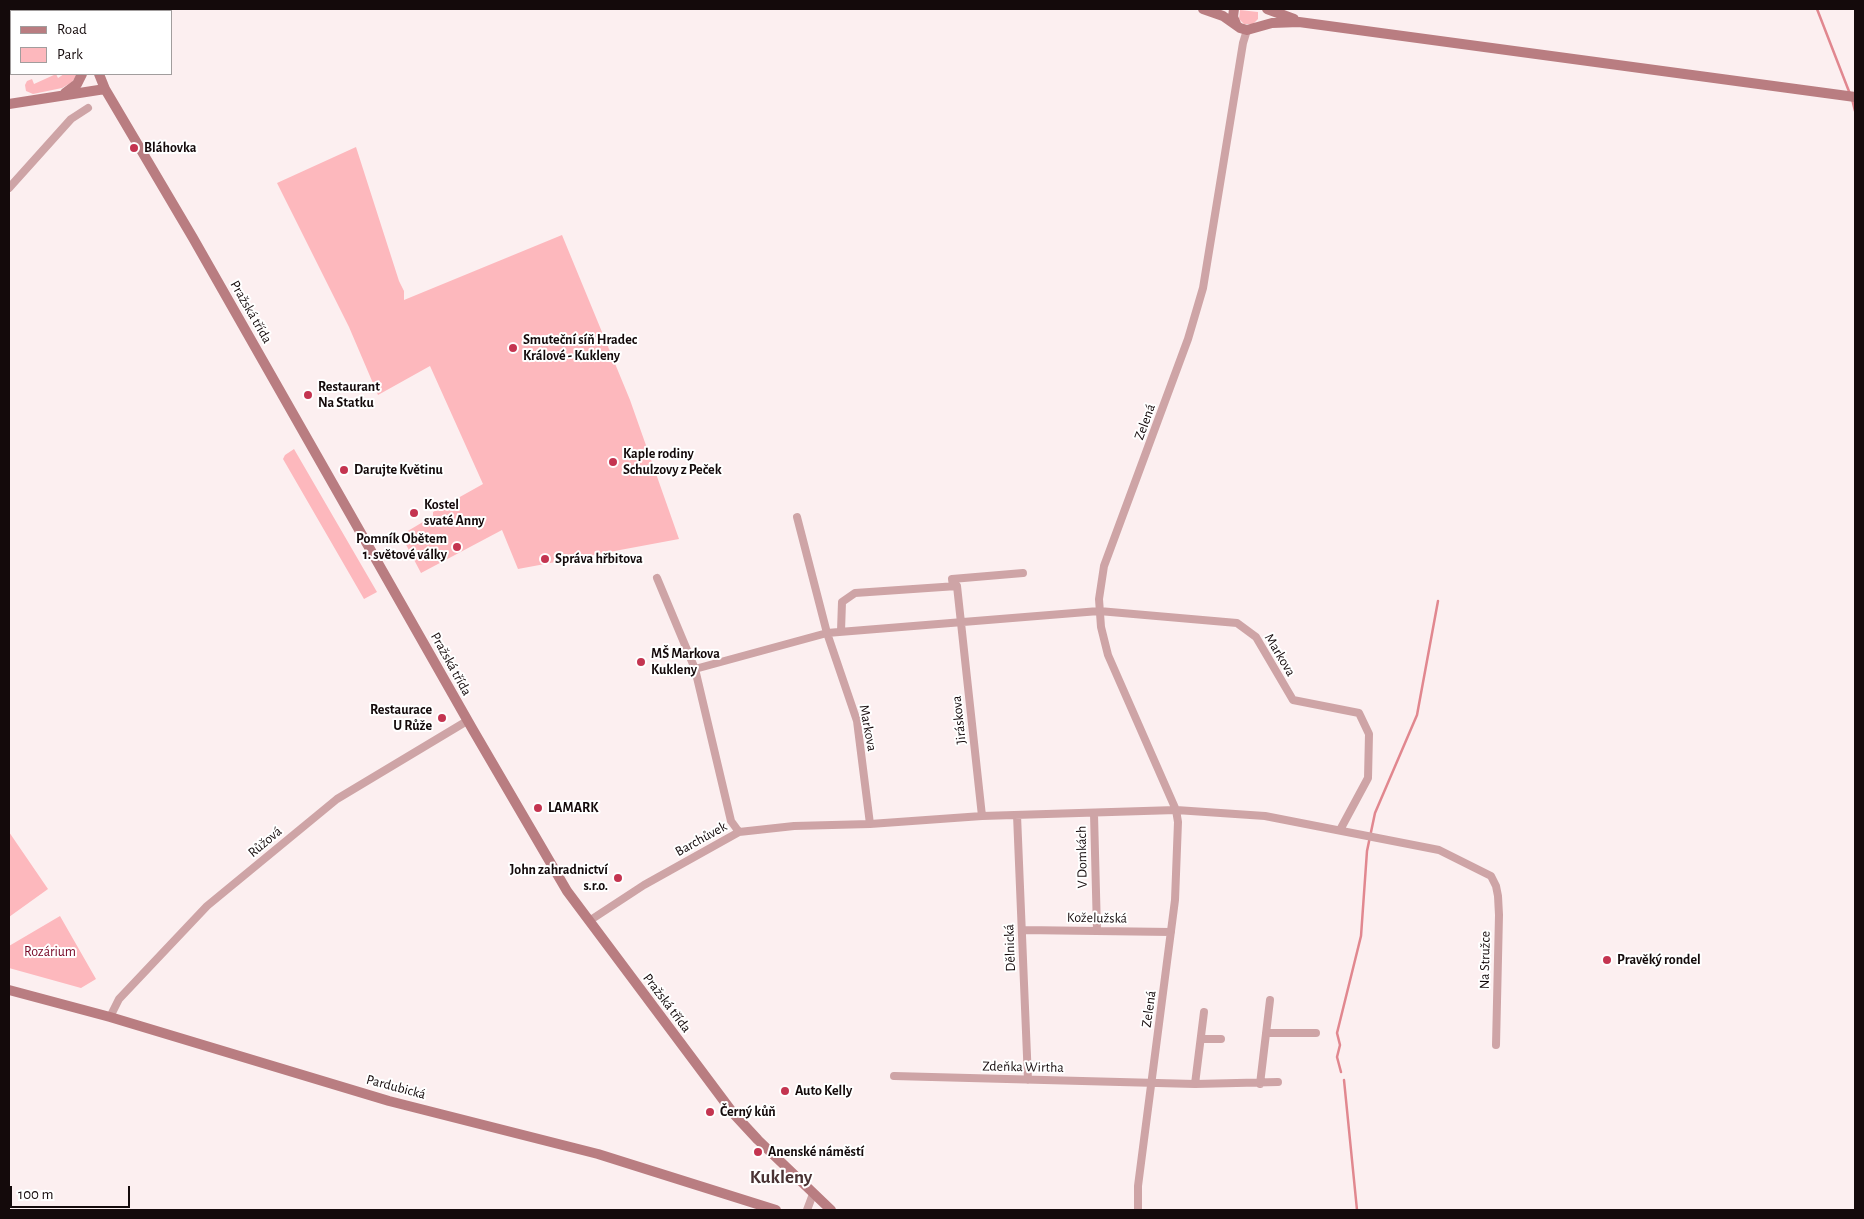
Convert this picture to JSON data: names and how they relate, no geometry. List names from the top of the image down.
{
  "streets": {
    "street": [
      "Pražská třída",
      "Zelená",
      "Markova",
      "Jiráskova",
      "Barchůvek",
      "Růžová",
      "V Domkách",
      "Koželužská",
      "Dělnická",
      "Na Stružce",
      "Zdeňka Wirtha",
      "Pardubická"
    ]
  },
  "crossings": [
    ["Pražská třída", "Barchůvek"],
    ["Pražská třída", "Růžová"],
    ["Zelená", "Markova"],
    ["Zelená", "Koželužská"],
    ["Zelená", "Zdeňka Wirtha"],
    ["Markova", "Jiráskova"],
    ["Markova", "Barchůvek"],
    ["Markova", "Na Stružce"],
    ["Růžová", "Pardubická"],
    ["V Domkách", "Koželužská"],
    ["Koželužská", "Dělnická"],
    ["Dělnická", "Zdeňka Wirtha"]
  ],
  "districts": ["Kukleny"],
  "parks": ["Rozárium"],
  "places": [
    "Bláhovka",
    "Smuteční síň Hradec Králové - Kukleny",
    "Restaurant Na Statku",
    "Kaple rodiny Schulzovy z Peček",
    "Darujte Květinu",
    "Kostel svaté Anny",
    "Pomník Obětem 1. světové války",
    "Správa hřbitova",
    "MŠ Markova Kukleny",
    "Restaurace U Růže",
    "LAMARK",
    "John zahradnictví s.r.o.",
    "Pravěký rondel",
    "Auto Kelly",
    "Černý kůň",
    "Anenské náměstí"
  ],
  "legend": ["Road", "Park"],
  "scale_bar": "100 m"
}
